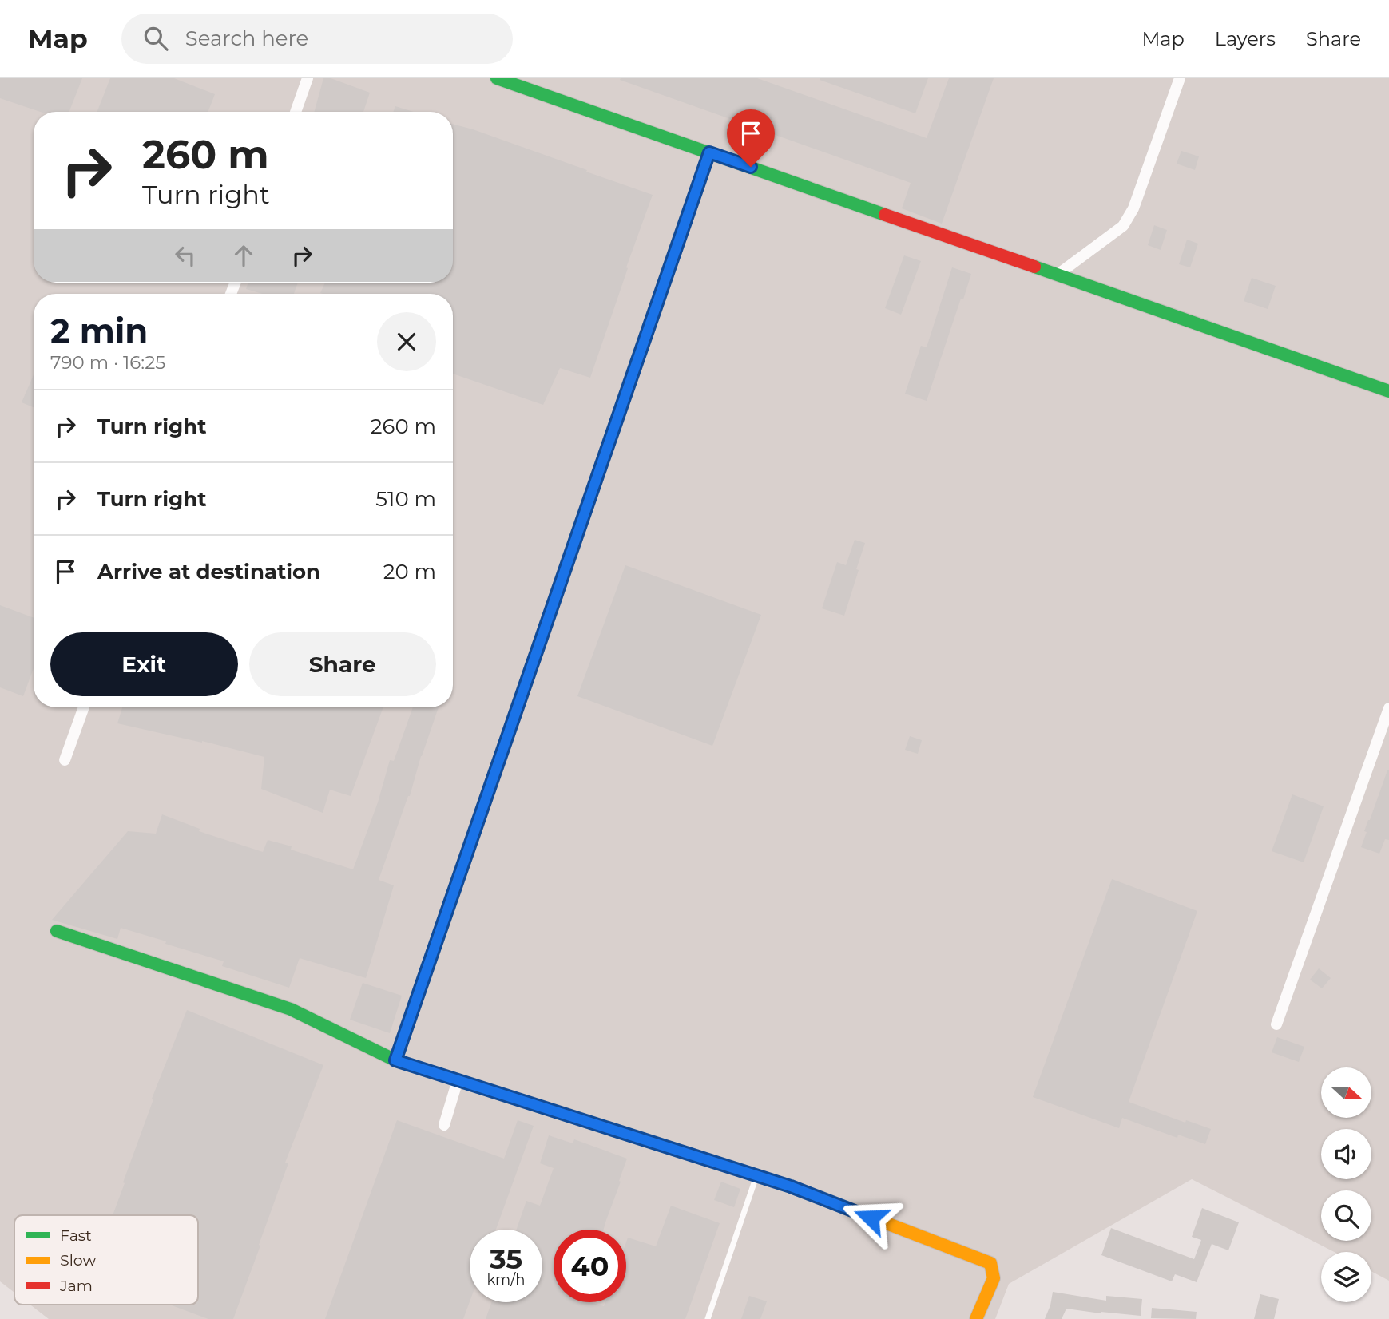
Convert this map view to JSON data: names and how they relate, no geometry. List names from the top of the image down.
{
  "legend": ["Fast", "Slow", "Jam"],
  "north": "right",
  "page": {
    "header": "Map",
    "search": "Search here",
    "nav": ["Map", "Layers", "Share"],
    "turn": ["260 m", "Turn right"],
    "heading": ["2 min", "790 m · 16:25"],
    "list": [
      {
        "name": "Turn right",
        "value": "260 m"
      },
      {
        "name": "Turn right",
        "value": "510 m"
      },
      {
        "name": "Arrive at destination",
        "value": "20 m"
      }
    ],
    "buttons": ["Exit", "Share"],
    "speed": "35 km/h",
    "limit": "40"
  }
}
